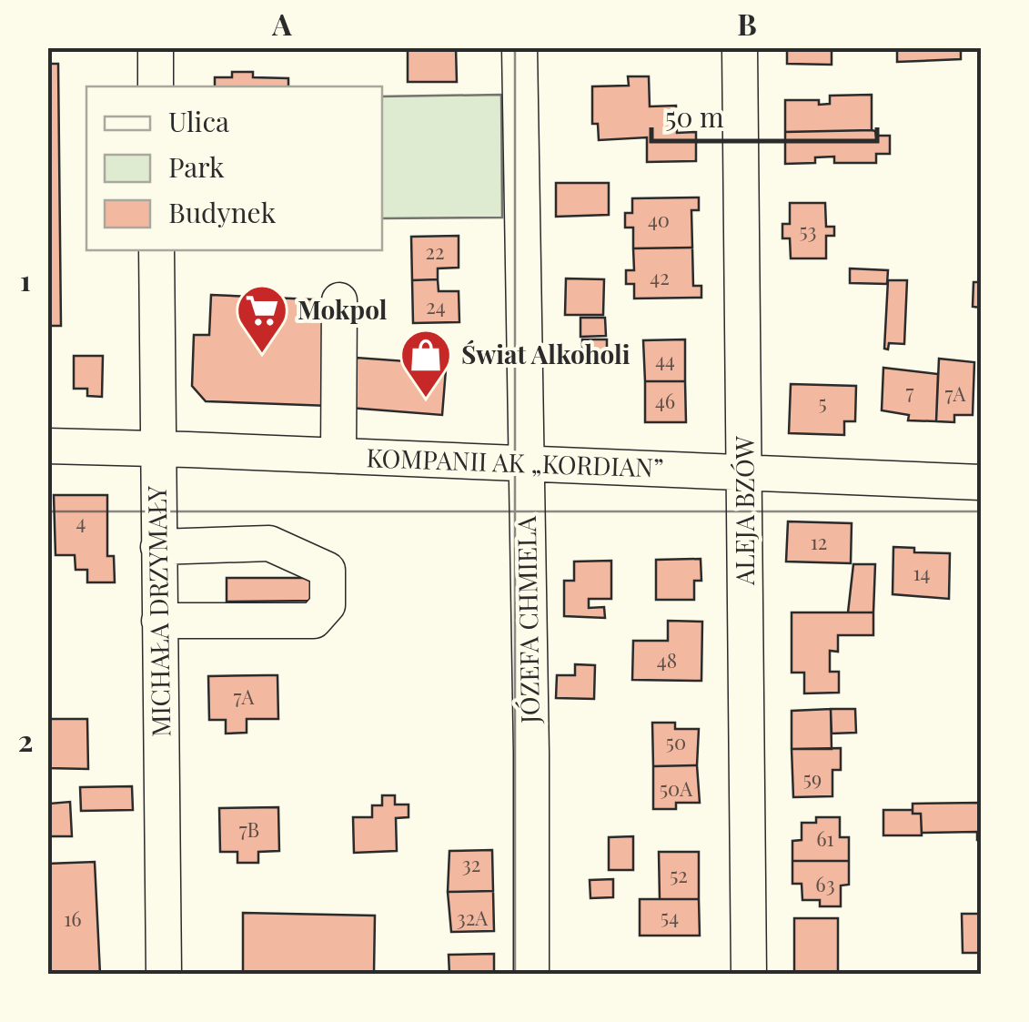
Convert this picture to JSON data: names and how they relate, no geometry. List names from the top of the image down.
{
  "streets": {
    "street": [
      "KOMPANII AK „KORDIAN”",
      "ALEJA BZÓW",
      "MICHAŁA DRZYMAŁY",
      "JÓZEFA CHMIELA"
    ]
  },
  "crossings": [
    ["KOMPANII AK „KORDIAN”", "ALEJA BZÓW"],
    ["KOMPANII AK „KORDIAN”", "MICHAŁA DRZYMAŁY"],
    ["KOMPANII AK „KORDIAN”", "JÓZEFA CHMIELA"]
  ],
  "places": {
    "supermarket": ["Mokpol"],
    "shop": ["Świat Alkoholi"]
  },
  "house_numbers": [
    "40",
    "53",
    "22",
    "42",
    "24",
    "44",
    "7",
    "7A",
    "46",
    "5",
    "4",
    "12",
    "14",
    "48",
    "7A",
    "50",
    "59",
    "50A",
    "7B",
    "61",
    "32",
    "52",
    "63",
    "54",
    "32A",
    "16"
  ],
  "legend": ["Ulica", "Park", "Budynek"],
  "scale_bar": "50 m",
  "grid": {
    "columns": ["A", "B"],
    "rows": ["1", "2"]
  }
}
